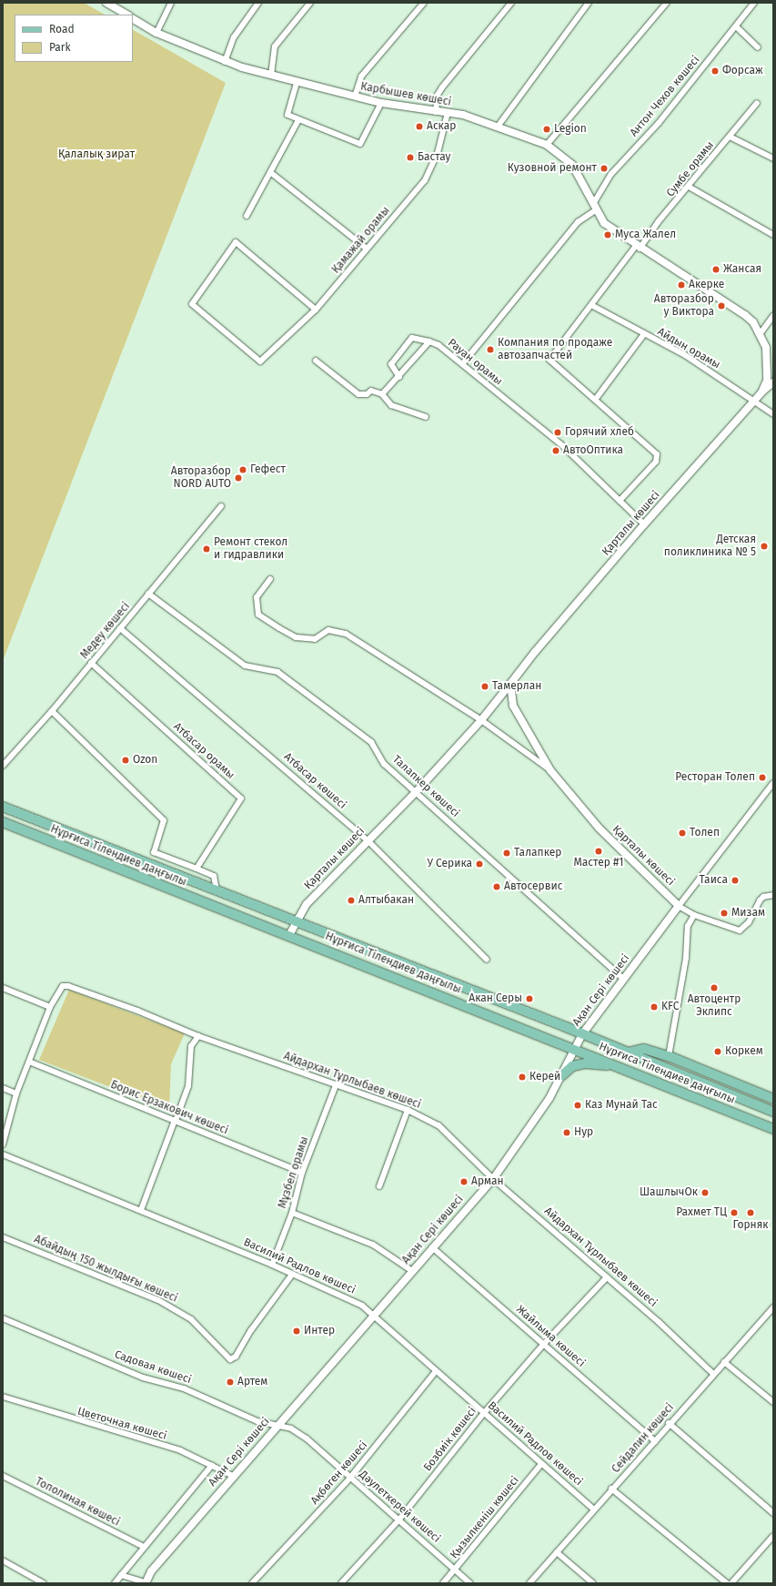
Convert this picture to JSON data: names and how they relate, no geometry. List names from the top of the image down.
{
  "streets": {
    "main road": ["Нұрғиса Тілендиев даңғылы"],
    "street": [
      "Карбышев көшесі",
      "Антон Чехов көшесі",
      "Сумбе орамы",
      "Қамажай орамы",
      "Айдын орамы",
      "Рауан орамы",
      "Қарталы көшесі",
      "Медеу көшесі",
      "Атбасар орамы",
      "Атбасар көшесі",
      "Талапкер көшесі",
      "Ақан Сері көшесі",
      "Айдархан Тұрлыбаев көшесі",
      "Борис Ерзакович көшесі",
      "Мұзбел орамы",
      "Василий Радлов көшесі",
      "Абайдың 150 жылдығы көшесі",
      "Жайлыма көшесі",
      "Садовая көшесі",
      "Цветочная көшесі",
      "Сейдалин көшесі",
      "Бозбиік көшесі",
      "Ақбөген көшесі",
      "Тополиная көшесі",
      "Дәулеткерей көшесі",
      "Қызылкеніш көшесі"
    ]
  },
  "crossings": [
    ["Карбышев көшесі", "Антон Чехов көшесі"],
    ["Карбышев көшесі", "Сумбе орамы"],
    ["Карбышев көшесі", "Қамажай орамы"],
    ["Антон Чехов көшесі", "Рауан орамы"],
    ["Сумбе орамы", "Айдын орамы"],
    ["Айдын орамы", "Қарталы көшесі"],
    ["Рауан орамы", "Қарталы көшесі"],
    ["Қарталы көшесі", "Атбасар көшесі"],
    ["Қарталы көшесі", "Талапкер көшесі"],
    ["Қарталы көшесі", "Нұрғиса Тілендиев даңғылы"],
    ["Қарталы көшесі", "Ақан Сері көшесі"],
    ["Медеу көшесі", "Атбасар орамы"],
    ["Медеу көшесі", "Атбасар көшесі"],
    ["Медеу көшесі", "Талапкер көшесі"],
    ["Талапкер көшесі", "Ақан Сері көшесі"],
    ["Нұрғиса Тілендиев даңғылы", "Ақан Сері көшесі"],
    ["Ақан Сері көшесі", "Айдархан Тұрлыбаев көшесі"],
    ["Ақан Сері көшесі", "Василий Радлов көшесі"],
    ["Ақан Сері көшесі", "Жайлыма көшесі"],
    ["Ақан Сері көшесі", "Садовая көшесі"],
    ["Ақан Сері көшесі", "Цветочная көшесі"],
    ["Ақан Сері көшесі", "Дәулеткерей көшесі"],
    ["Айдархан Тұрлыбаев көшесі", "Борис Ерзакович көшесі"],
    ["Айдархан Тұрлыбаев көшесі", "Мұзбел орамы"],
    ["Айдархан Тұрлыбаев көшесі", "Сейдалин көшесі"],
    ["Айдархан Тұрлыбаев көшесі", "Бозбиік көшесі"],
    ["Борис Ерзакович көшесі", "Мұзбел орамы"],
    ["Мұзбел орамы", "Василий Радлов көшесі"],
    ["Василий Радлов көшесі", "Абайдың 150 жылдығы көшесі"],
    ["Василий Радлов көшесі", "Сейдалин көшесі"],
    ["Василий Радлов көшесі", "Бозбиік көшесі"],
    ["Василий Радлов көшесі", "Ақбөген көшесі"],
    ["Василий Радлов көшесі", "Қызылкеніш көшесі"],
    ["Жайлыма көшесі", "Сейдалин көшесі"],
    ["Жайлыма көшесі", "Бозбиік көшесі"],
    ["Садовая көшесі", "Дәулеткерей көшесі"],
    ["Бозбиік көшесі", "Дәулеткерей көшесі"],
    ["Ақбөген көшесі", "Дәулеткерей көшесі"],
    ["Дәулеткерей көшесі", "Қызылкеніш көшесі"]
  ],
  "parks": ["Қалалық зират"],
  "places": [
    "Форсаж",
    "Аскар",
    "Legion",
    "Бастау",
    "Кузовной ремонт",
    "Муса Жалел",
    "Жансая",
    "Акерке",
    "Авторазбор у Виктора",
    "Компания по продаже автозапчастей",
    "Горячий хлеб",
    "АвтоОптика",
    "Гефест",
    "Авторазбор NORD AUTO",
    "Детская поликлиника № 5",
    "Ремонт стекол и гидравлики",
    "Тамерлан",
    "Ozon",
    "Ресторан Толеп",
    "Толеп",
    "Мастер #1",
    "Талапкер",
    "У Серика",
    "Таиса",
    "Автосервис",
    "Алтыбакан",
    "Мизам",
    "Автоцентр Эклипс",
    "Акан Серы",
    "KFC",
    "Коркем",
    "Керей",
    "Каз Мунай Тас",
    "Нур",
    "Арман",
    "ШашлычОк",
    "Рахмет ТЦ",
    "Горняк",
    "Интер",
    "Артем"
  ],
  "legend": ["Road", "Park"]
}
